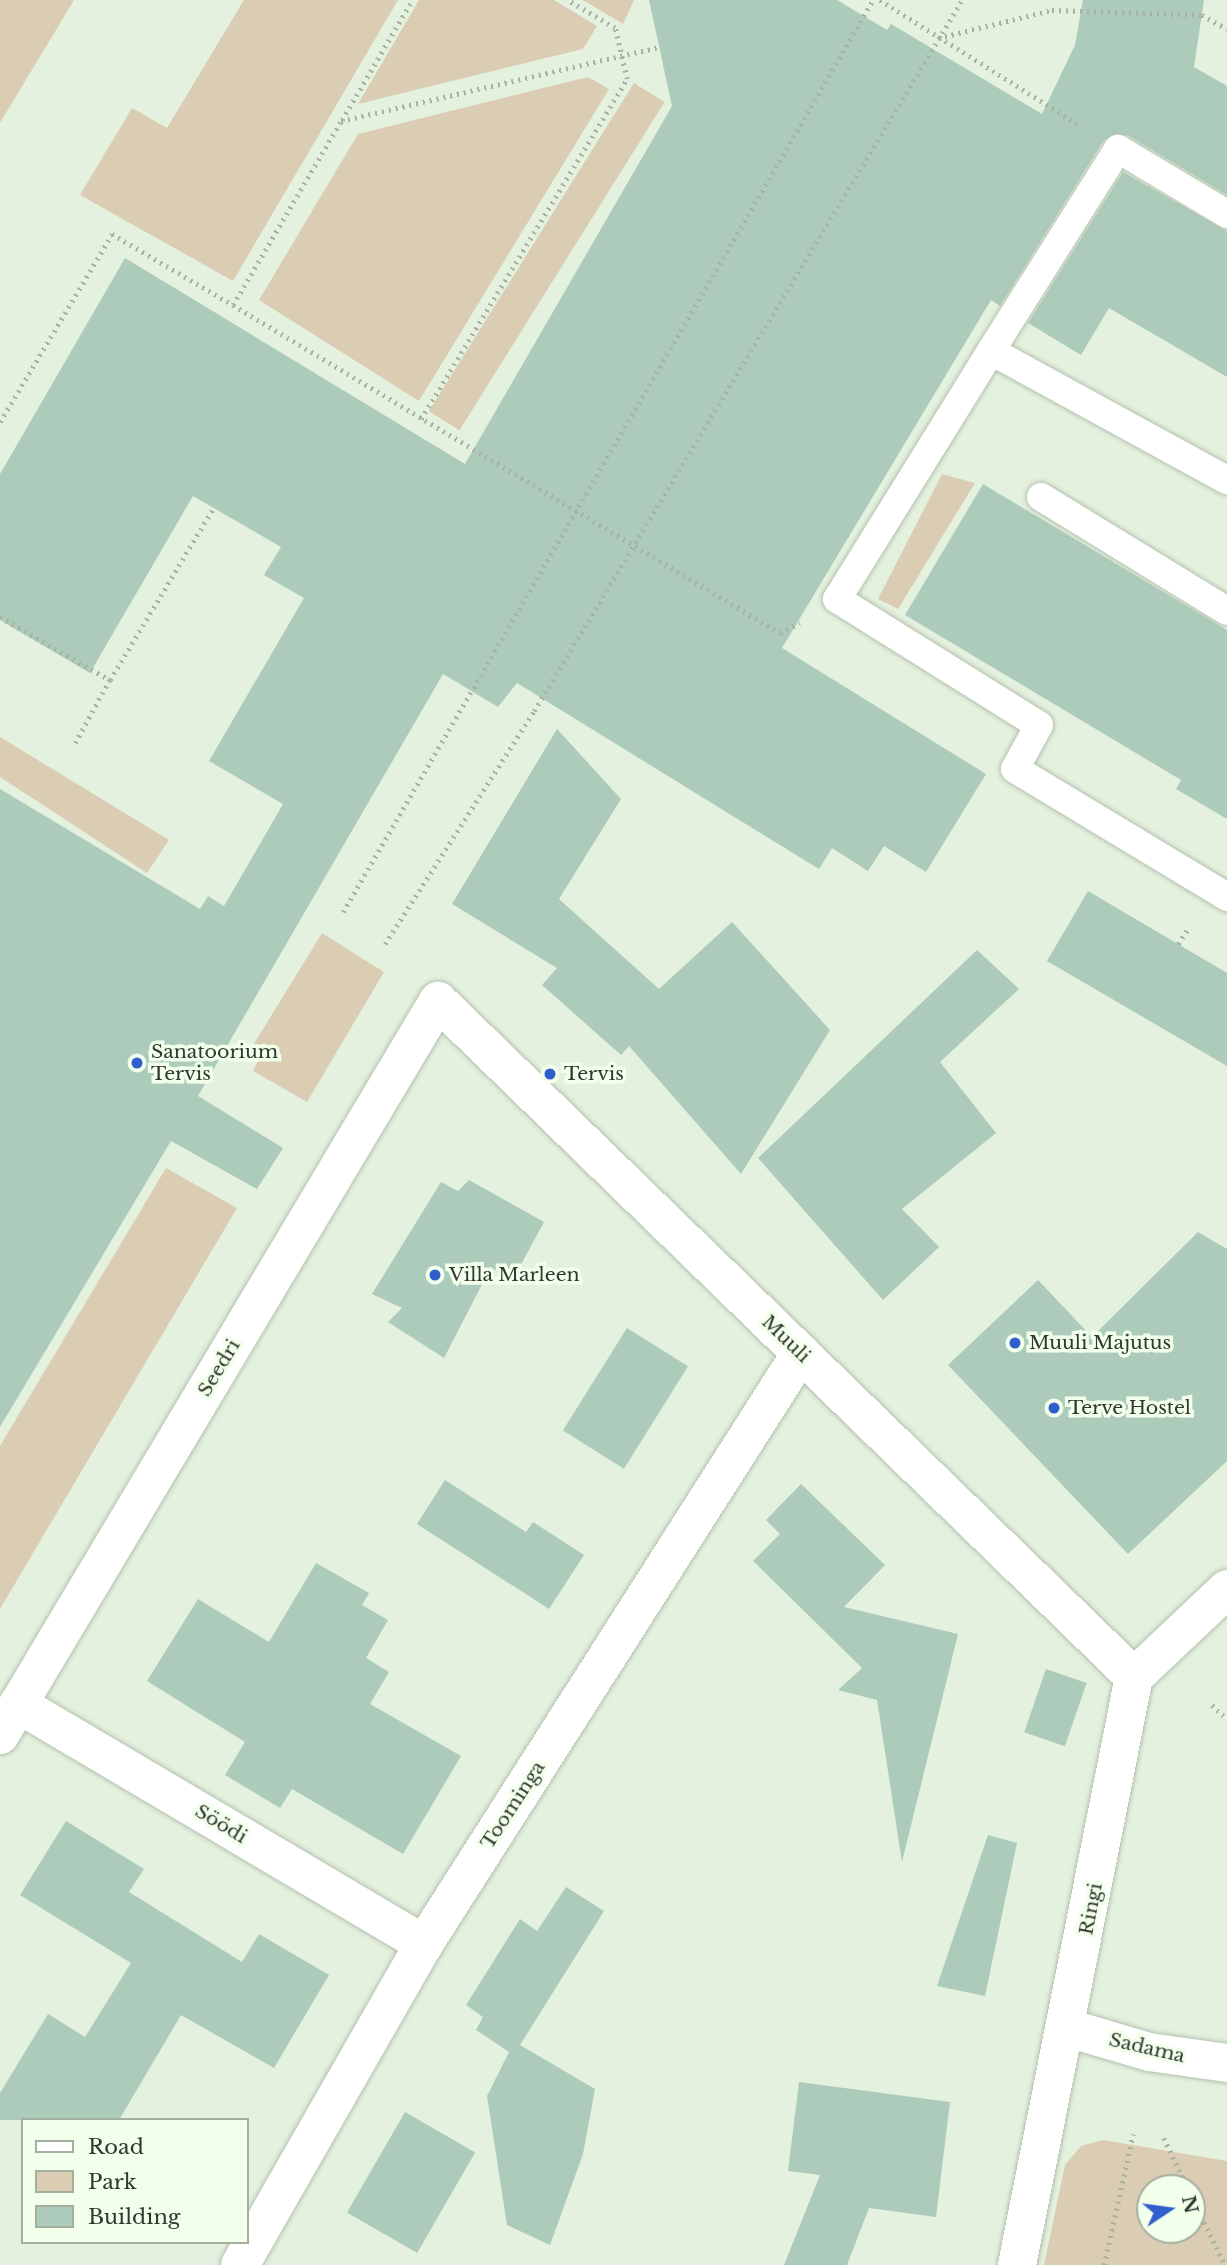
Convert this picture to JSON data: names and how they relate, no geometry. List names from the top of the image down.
{
  "streets": {
    "street": [
      "Muuli",
      "Seedri",
      "Toominga",
      "Söödi",
      "Ringi",
      "Sadama"
    ]
  },
  "crossings": [
    ["Muuli", "Seedri"],
    ["Muuli", "Toominga"],
    ["Muuli", "Ringi"],
    ["Seedri", "Söödi"],
    ["Toominga", "Söödi"],
    ["Ringi", "Sadama"]
  ],
  "places": [
    "Sanatoorium Tervis",
    "Tervis",
    "Villa Marleen",
    "Muuli Majutus",
    "Terve Hostel"
  ],
  "legend": ["Road", "Park", "Building"],
  "north": "right"
}
